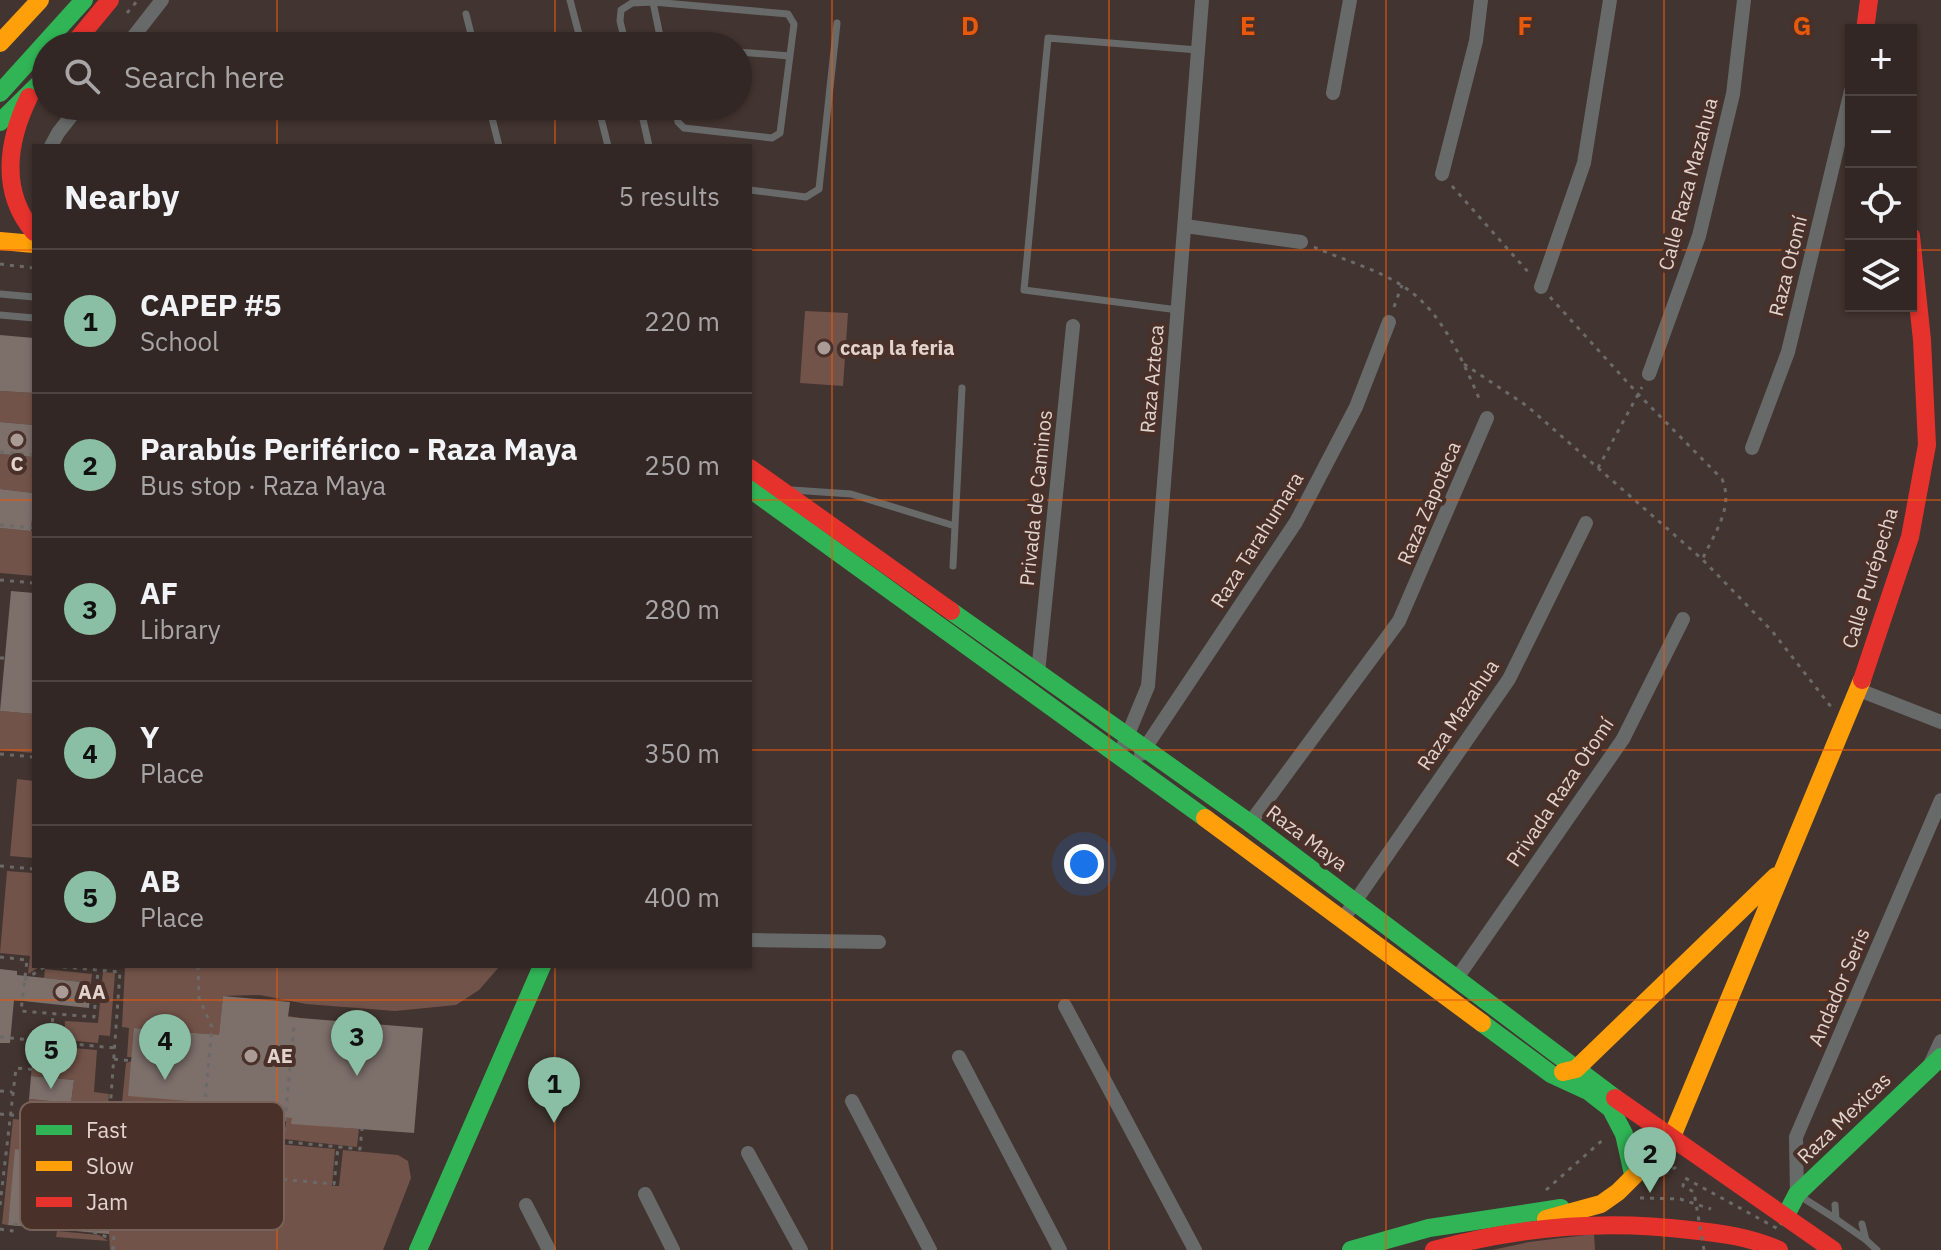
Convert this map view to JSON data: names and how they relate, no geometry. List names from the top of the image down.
{
  "streets": {
    "main road": ["Calle Purépecha", "Raza Maya", "Raza Mexicas"],
    "street": [
      "Calle Raza Mazahua",
      "Raza Otomí",
      "Raza Azteca",
      "Privada de Caminos",
      "Raza Zapoteca",
      "Raza Tarahumara",
      "Raza Mazahua",
      "Privada Raza Otomí",
      "Andador Seris"
    ]
  },
  "crossings": [
    ["Raza Azteca", "Raza Tarahumara"],
    ["Raza Azteca", "Raza Maya"],
    ["Privada de Caminos", "Raza Maya"],
    ["Raza Zapoteca", "Raza Maya"],
    ["Raza Tarahumara", "Raza Maya"],
    ["Calle Purépecha", "Raza Maya"],
    ["Raza Mazahua", "Raza Maya"],
    ["Privada Raza Otomí", "Raza Maya"],
    ["Raza Maya", "Raza Mexicas"],
    ["Andador Seris", "Raza Mexicas"]
  ],
  "places": [
    "ccap la feria",
    "C",
    "AA",
    "AE"
  ],
  "legend": ["Fast", "Slow", "Jam"],
  "page": {
    "map_buttons": ["+", "−"],
    "search": "Search here",
    "heading": ["Nearby", "5 results"],
    "list": [
      {
        "mark": "1",
        "name": "CAPEP #5",
        "note": "School",
        "value": "220 m"
      },
      {
        "mark": "2",
        "name": "Parabús Periférico - Raza Maya",
        "note": "Bus stop · Raza Maya",
        "value": "250 m"
      },
      {
        "mark": "3",
        "name": "AF",
        "note": "Library",
        "value": "280 m"
      },
      {
        "mark": "4",
        "name": "Y",
        "note": "Place",
        "value": "350 m"
      },
      {
        "mark": "5",
        "name": "AB",
        "note": "Place",
        "value": "400 m"
      }
    ],
    "pins": [
      "3",
      "4",
      "5",
      "1",
      "2"
    ]
  },
  "grid": {
    "columns": [
      "D",
      "E",
      "F",
      "G"
    ]
  }
}
